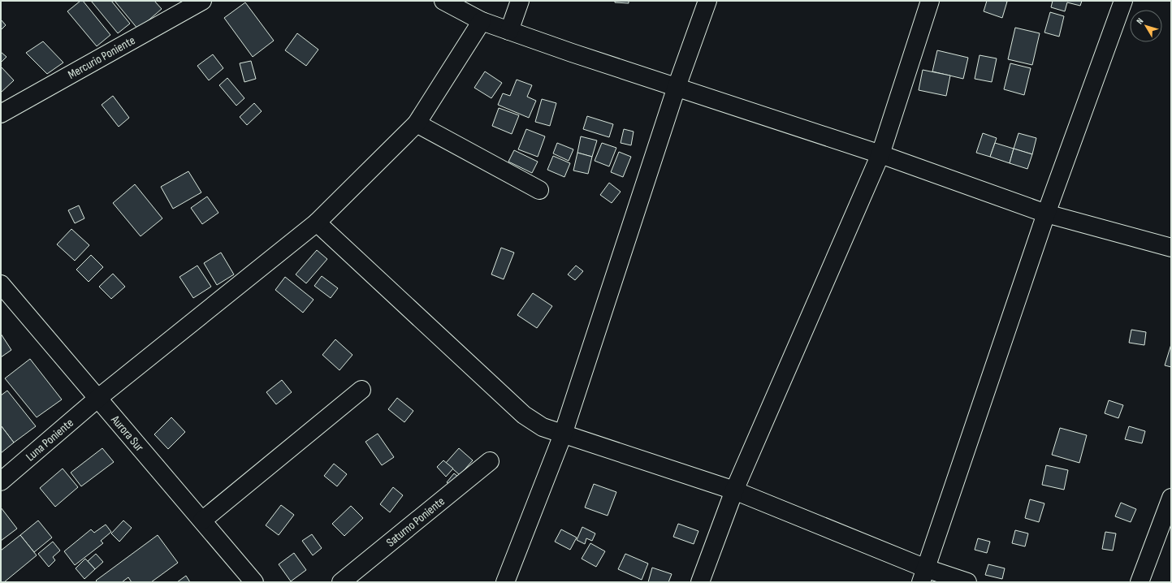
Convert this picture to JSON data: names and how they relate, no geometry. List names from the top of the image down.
{
  "streets": {
    "street": [
      "Mercurio Poniente",
      "Aurora Sur",
      "Luna Poniente",
      "Saturno Poniente"
    ]
  },
  "crossings": [
    ["Aurora Sur", "Luna Poniente"]
  ],
  "north": "top left"
}
